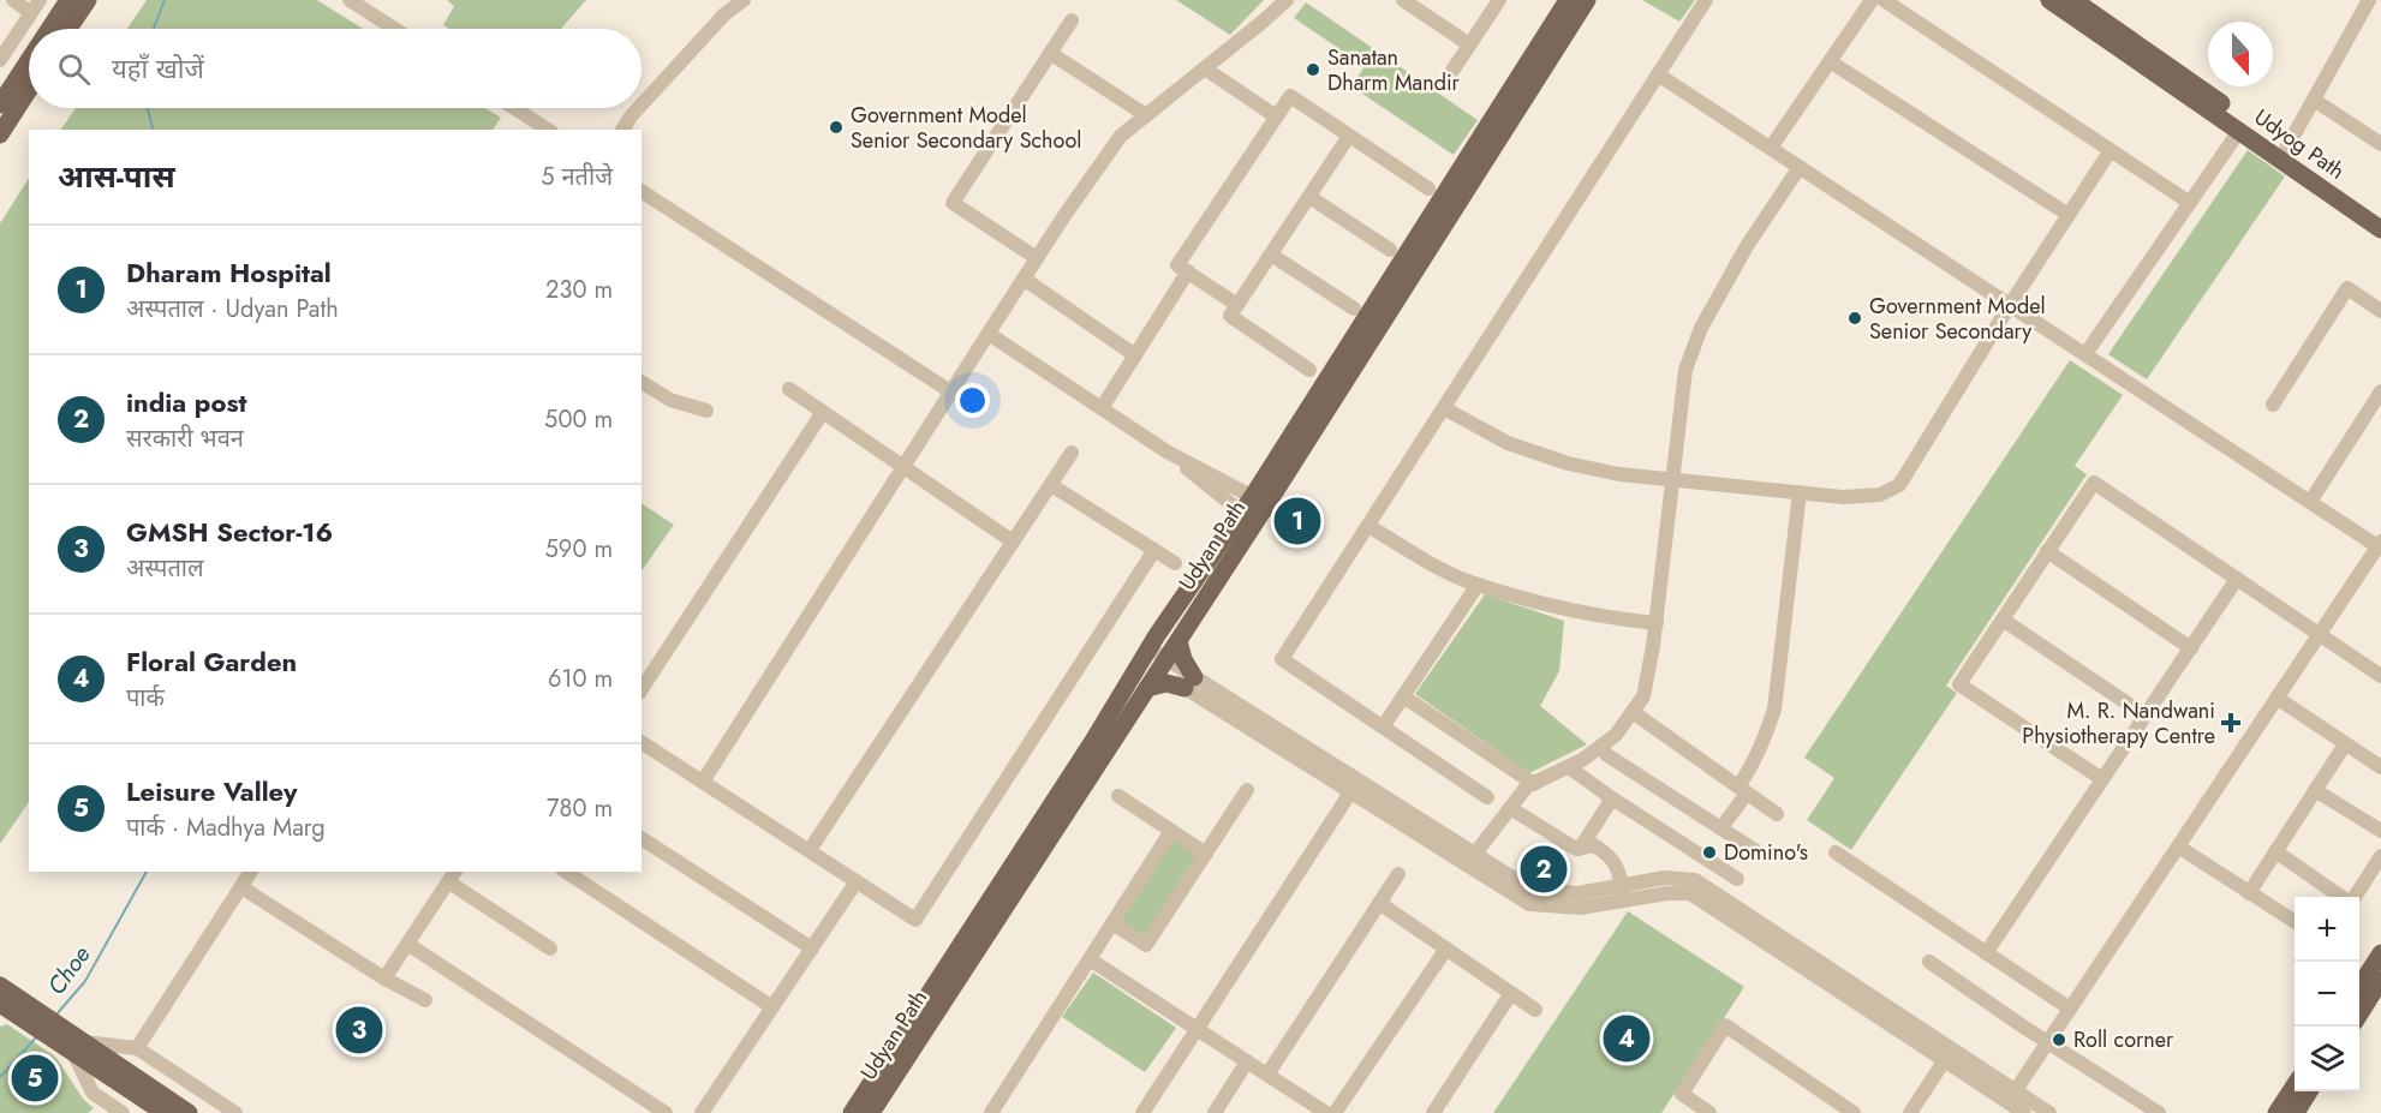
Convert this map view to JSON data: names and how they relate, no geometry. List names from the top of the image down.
{
  "streets": {
    "main road": ["Udyog Path", "Udyan Path"]
  },
  "water": ["Choe"],
  "places": {
    "other": [
      "Sanatan Dharm Mandir",
      "Government Model Senior Secondary School",
      "Government Model Senior Secondary",
      "Domino's",
      "Roll corner"
    ],
    "health": ["M. R. Nandwani Physiotherapy Centre"]
  },
  "north": "bottom",
  "page": {
    "search": "यहाँ खोजें",
    "heading": ["आस-पास", "5 नतीजे"],
    "list": [
      {
        "mark": "1",
        "name": "Dharam Hospital",
        "note": "अस्पताल · Udyan Path",
        "value": "230 m"
      },
      {
        "mark": "2",
        "name": "india post",
        "note": "सरकारी भवन",
        "value": "500 m"
      },
      {
        "mark": "3",
        "name": "GMSH Sector-16",
        "note": "अस्पताल",
        "value": "590 m"
      },
      {
        "mark": "4",
        "name": "Floral Garden",
        "note": "पार्क",
        "value": "610 m"
      },
      {
        "mark": "5",
        "name": "Leisure Valley",
        "note": "पार्क · Madhya Marg",
        "value": "780 m"
      }
    ],
    "pins": [
      "1",
      "2",
      "3",
      "4",
      "5"
    ],
    "map_buttons": ["+", "−"]
  }
}
